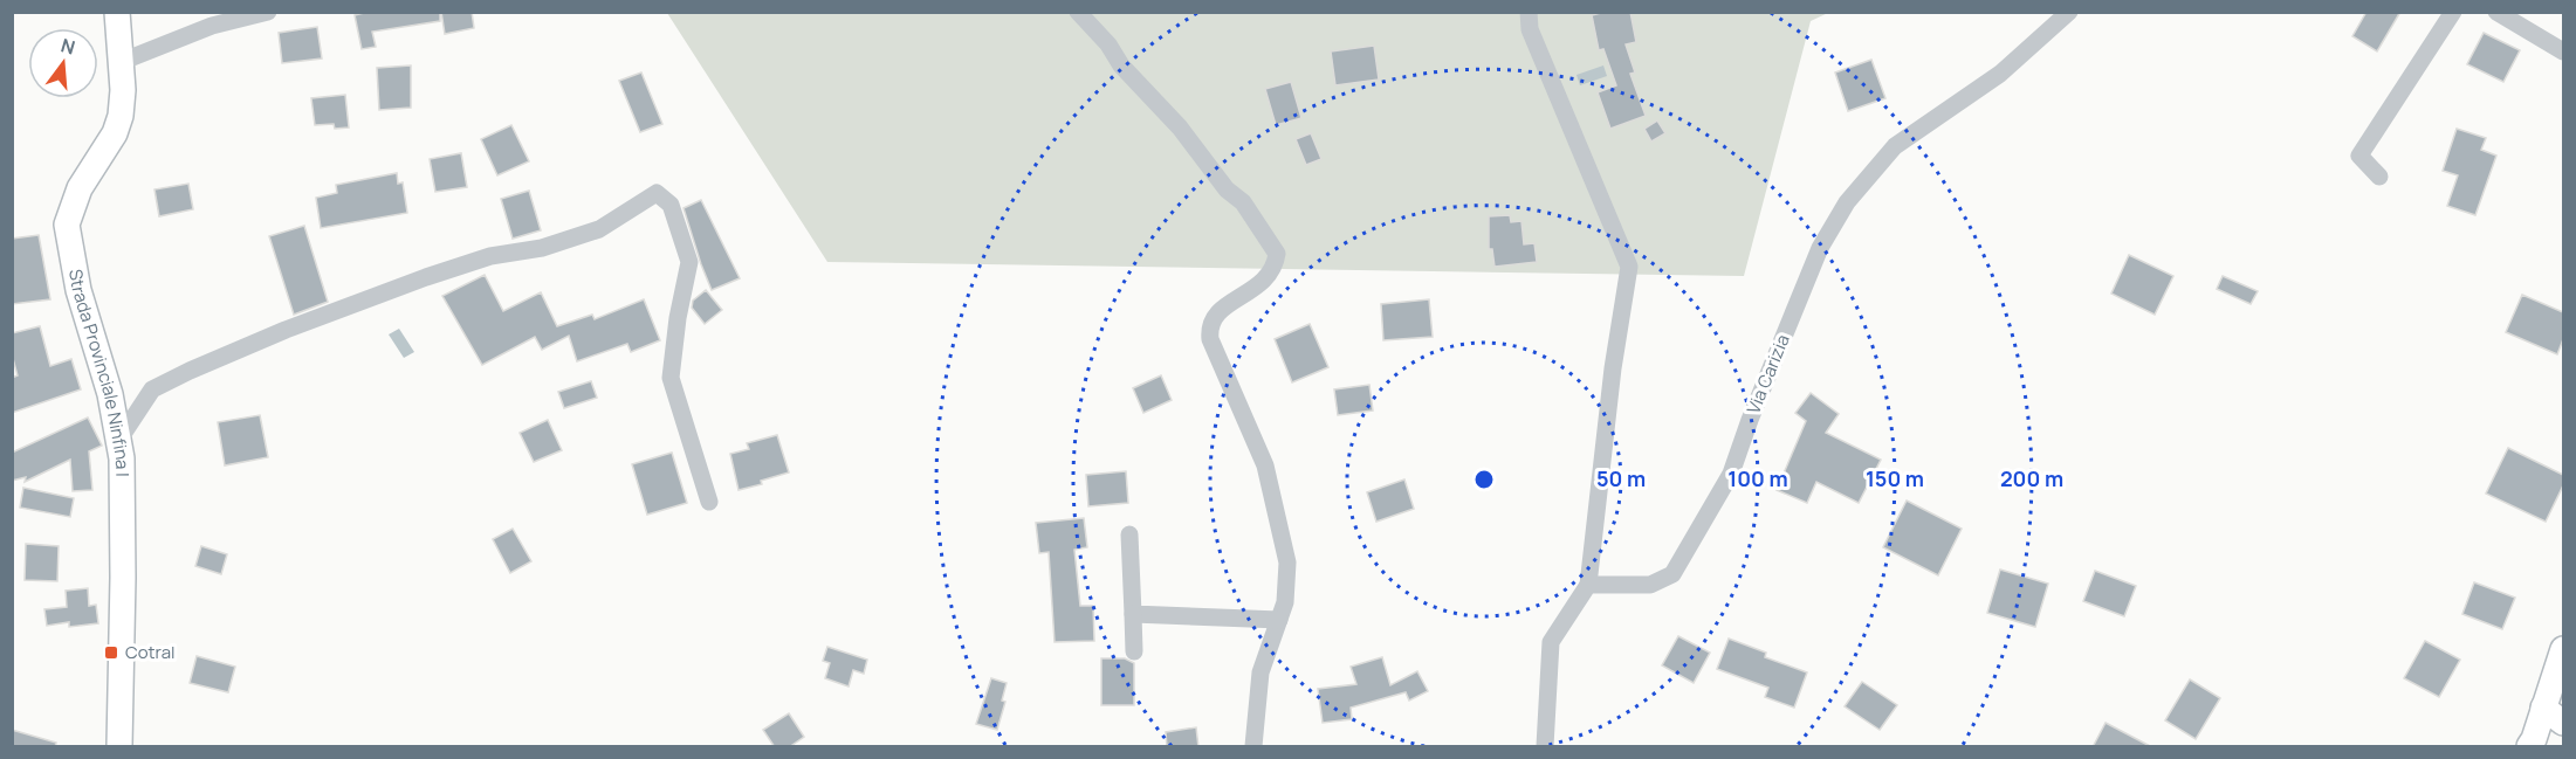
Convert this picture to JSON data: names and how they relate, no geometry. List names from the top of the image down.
{
  "streets": {
    "main road": ["Strada Provinciale Ninfina I"],
    "street": ["Via Carizia"]
  },
  "places": {
    "transit": ["Cotral"]
  },
  "north": "top",
  "rings": [
    "50 m",
    "100 m",
    "150 m",
    "200 m"
  ]
}
